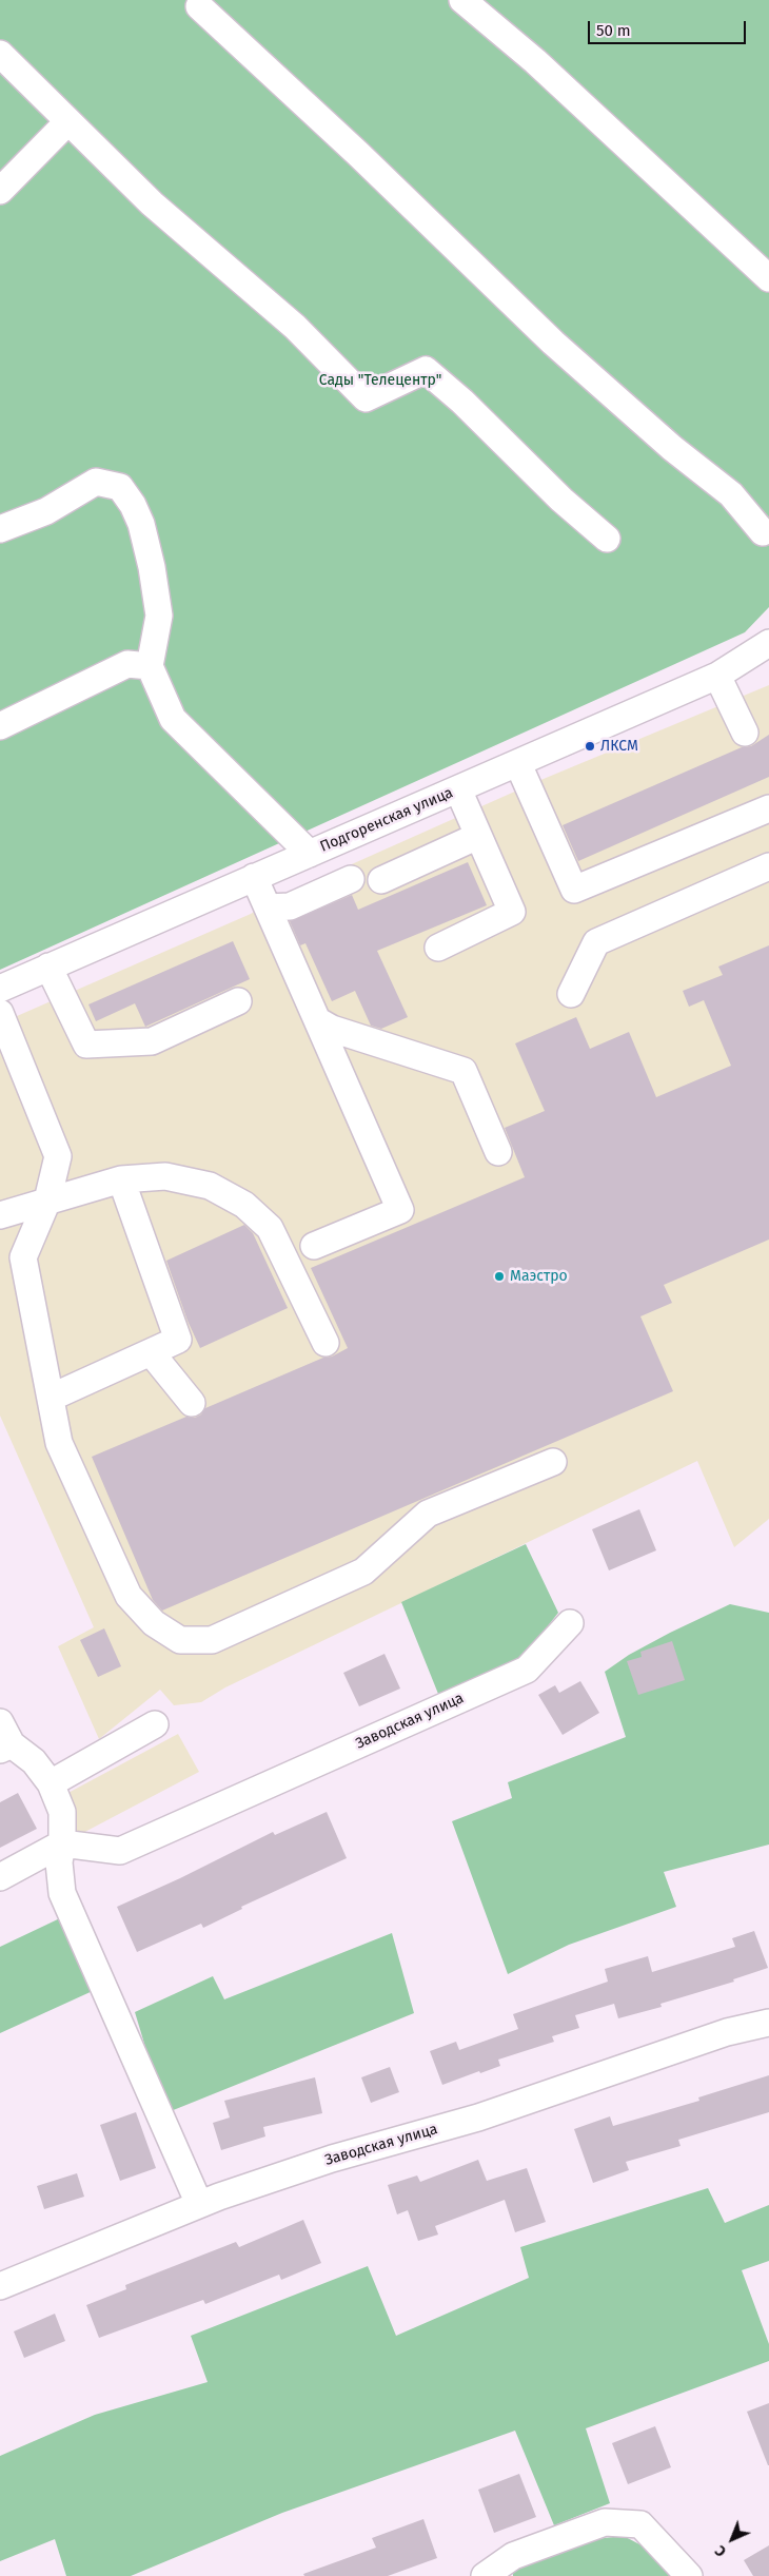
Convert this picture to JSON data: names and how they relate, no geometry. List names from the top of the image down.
{
  "streets": {
    "street": ["Подгоренская улица", "Заводская улица"]
  },
  "parks": ["Сады \"Телецентр\""],
  "places": ["ЛКСМ", "Маэстро"],
  "scale_bar": "50 m",
  "north": "bottom left"
}
